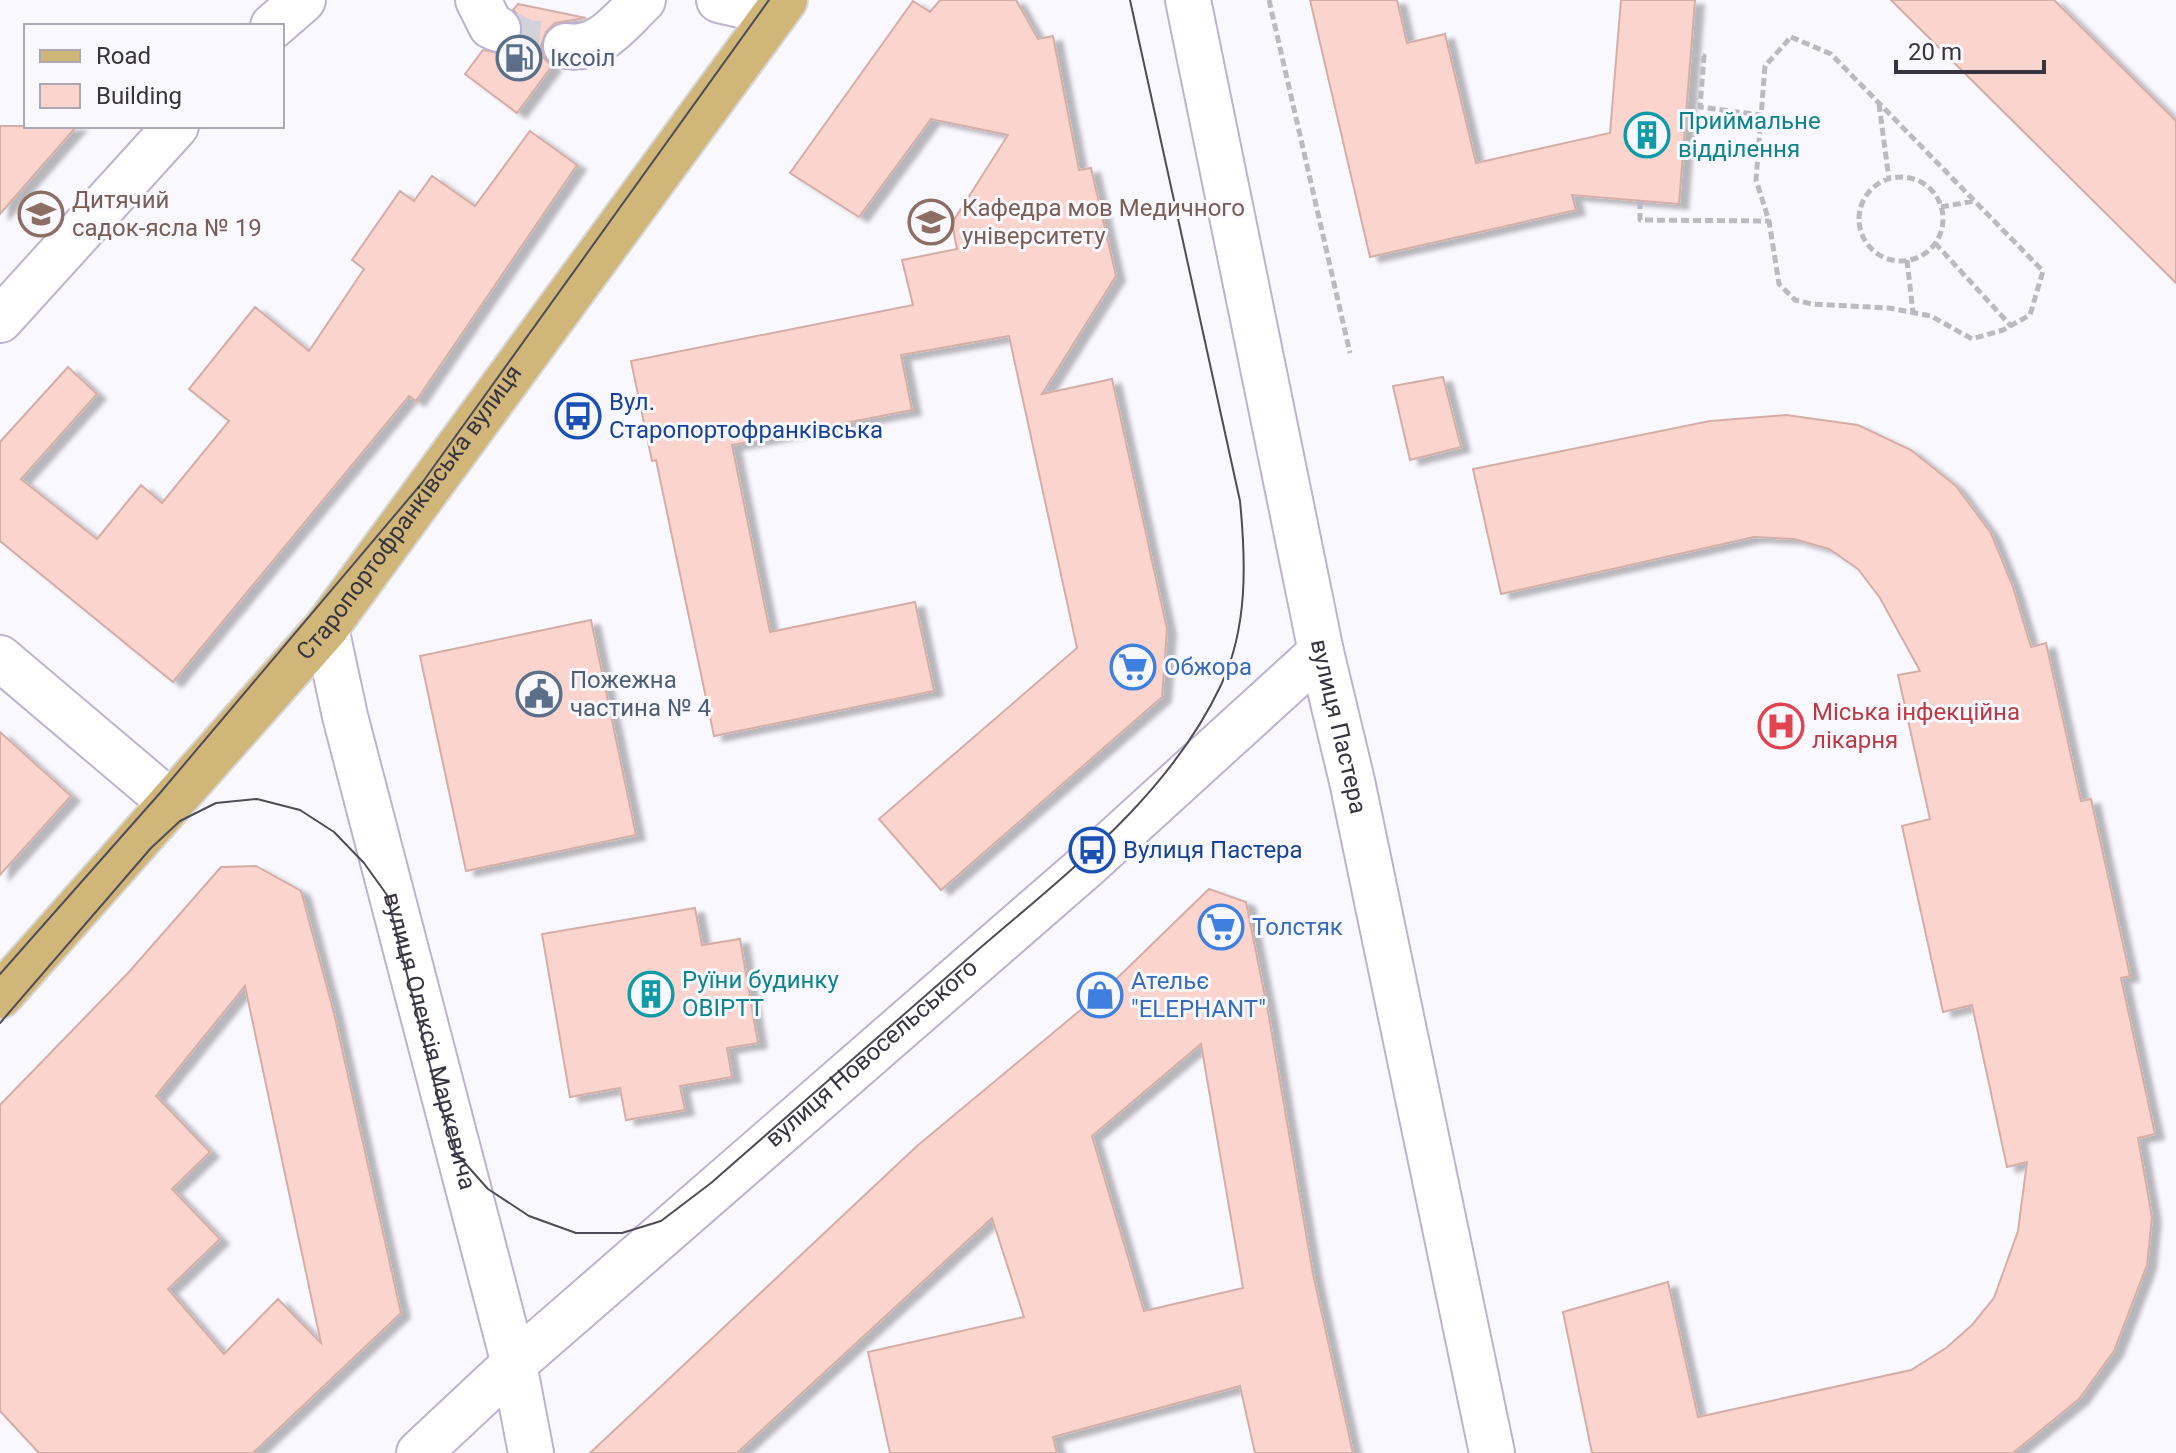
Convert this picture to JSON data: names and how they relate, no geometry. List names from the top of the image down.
{
  "streets": {
    "main road": ["Старопортофранківська вулиця"],
    "street": ["вулиця Пастера", "вулиця Олексія Маркевича", "вулиця Новосельського"]
  },
  "crossings": [
    ["Старопортофранківська вулиця", "вулиця Олексія Маркевича"],
    ["вулиця Пастера", "вулиця Новосельського"],
    ["вулиця Олексія Маркевича", "вулиця Новосельського"]
  ],
  "places": {
    "fuel station": ["Iксоiл"],
    "building": ["Приймальне відділення", "Руїни будинку ОВІРТТ"],
    "school or university": ["Дитячий садок-ясла № 19", "Кафедра мов Медичного університету"],
    "bus stop": ["Вул. Старопортофранківська", "Вулиця Пастера"],
    "supermarket": ["Обжора", "Толстяк"],
    "public building": ["Пожежна частина № 4"],
    "hospital": ["Міська інфекційна лікарня"],
    "shop": ["Ательє \"ELEPHANT\""]
  },
  "legend": ["Road", "Building"],
  "scale_bar": "20 m"
}
